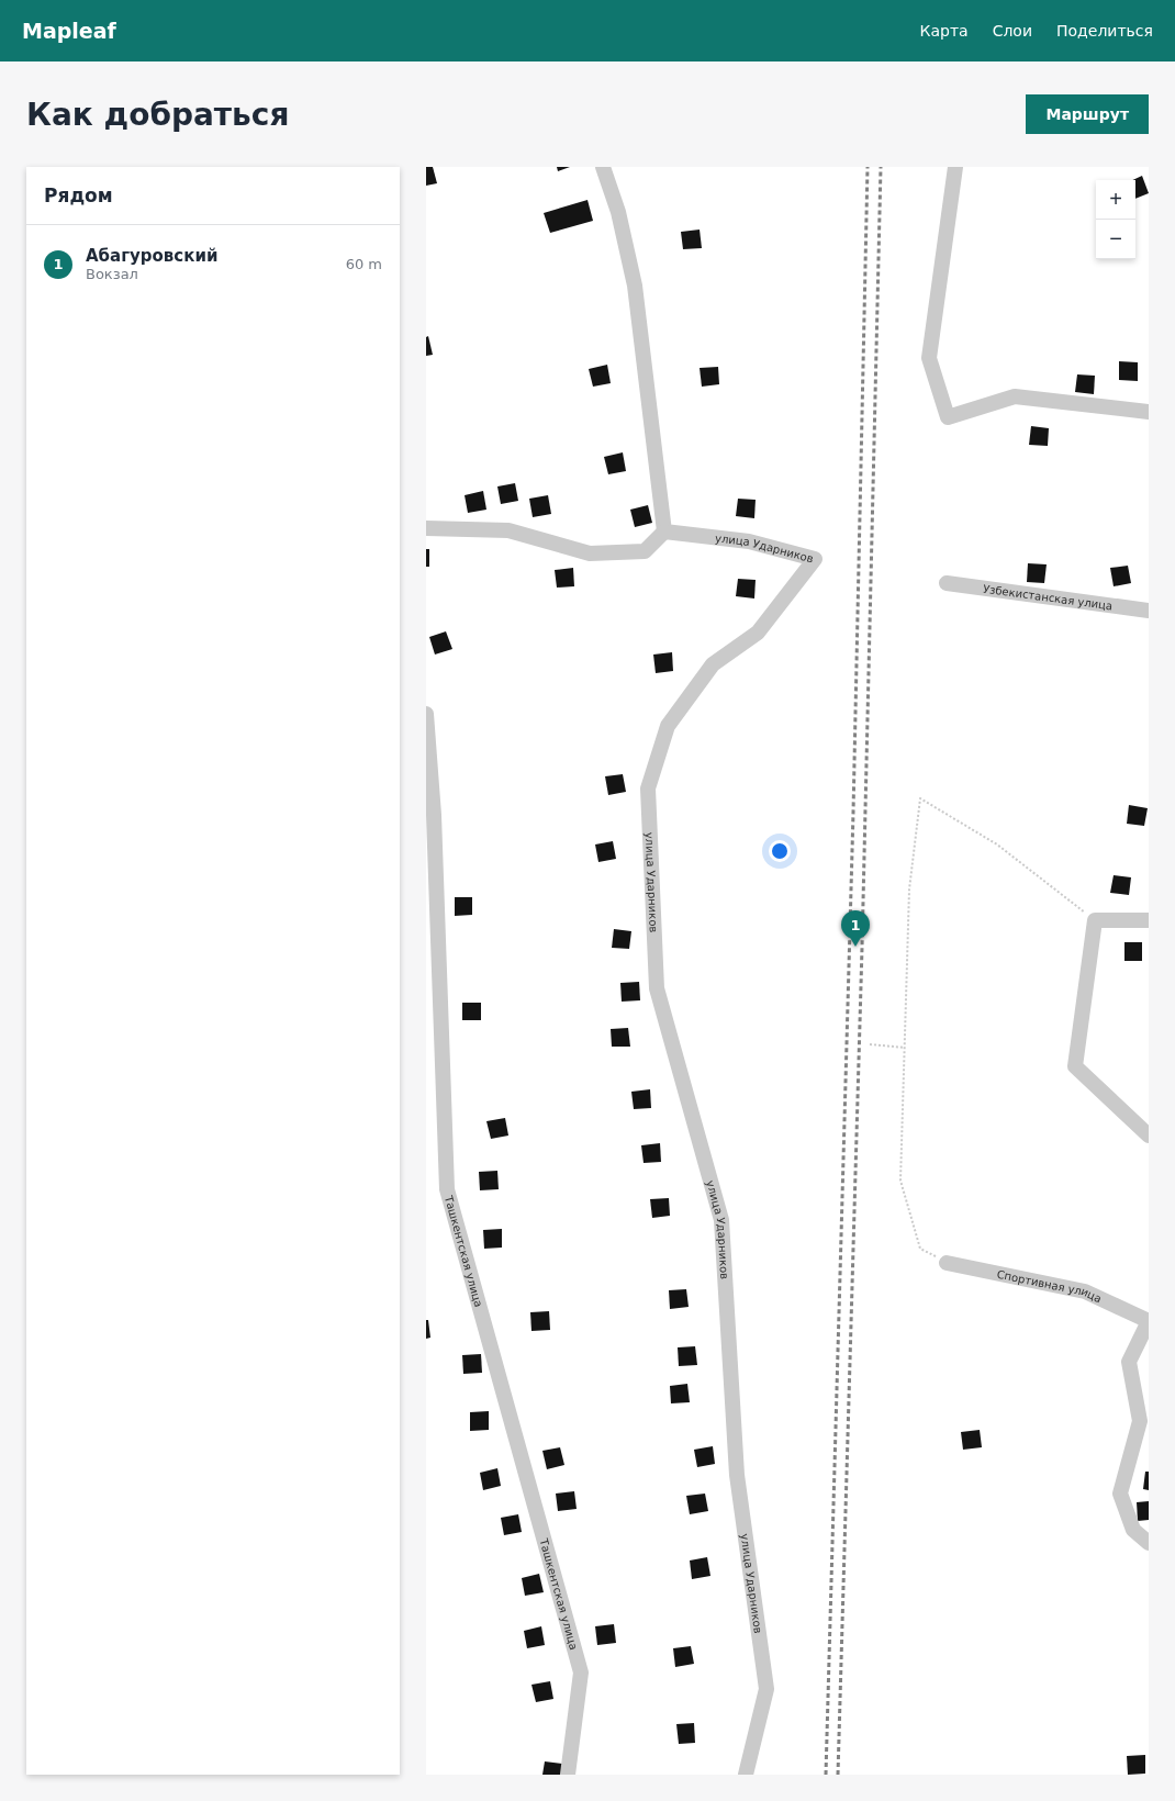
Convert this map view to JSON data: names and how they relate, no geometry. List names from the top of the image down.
{
  "streets": {
    "street": [
      "улица Ударников",
      "Узбекистанская улица",
      "Ташкентская улица",
      "Спортивная улица"
    ]
  },
  "page": {
    "header": "Mapleaf",
    "nav": ["Карта", "Слои", "Поделиться"],
    "buttons": "Маршрут",
    "title": "Как добраться",
    "heading": "Рядом",
    "map_buttons": ["+", "−"],
    "list": [
      {
        "mark": "1",
        "name": "Абагуровский",
        "note": "Вокзал",
        "value": "60 m"
      }
    ],
    "pins": "1"
  }
}
